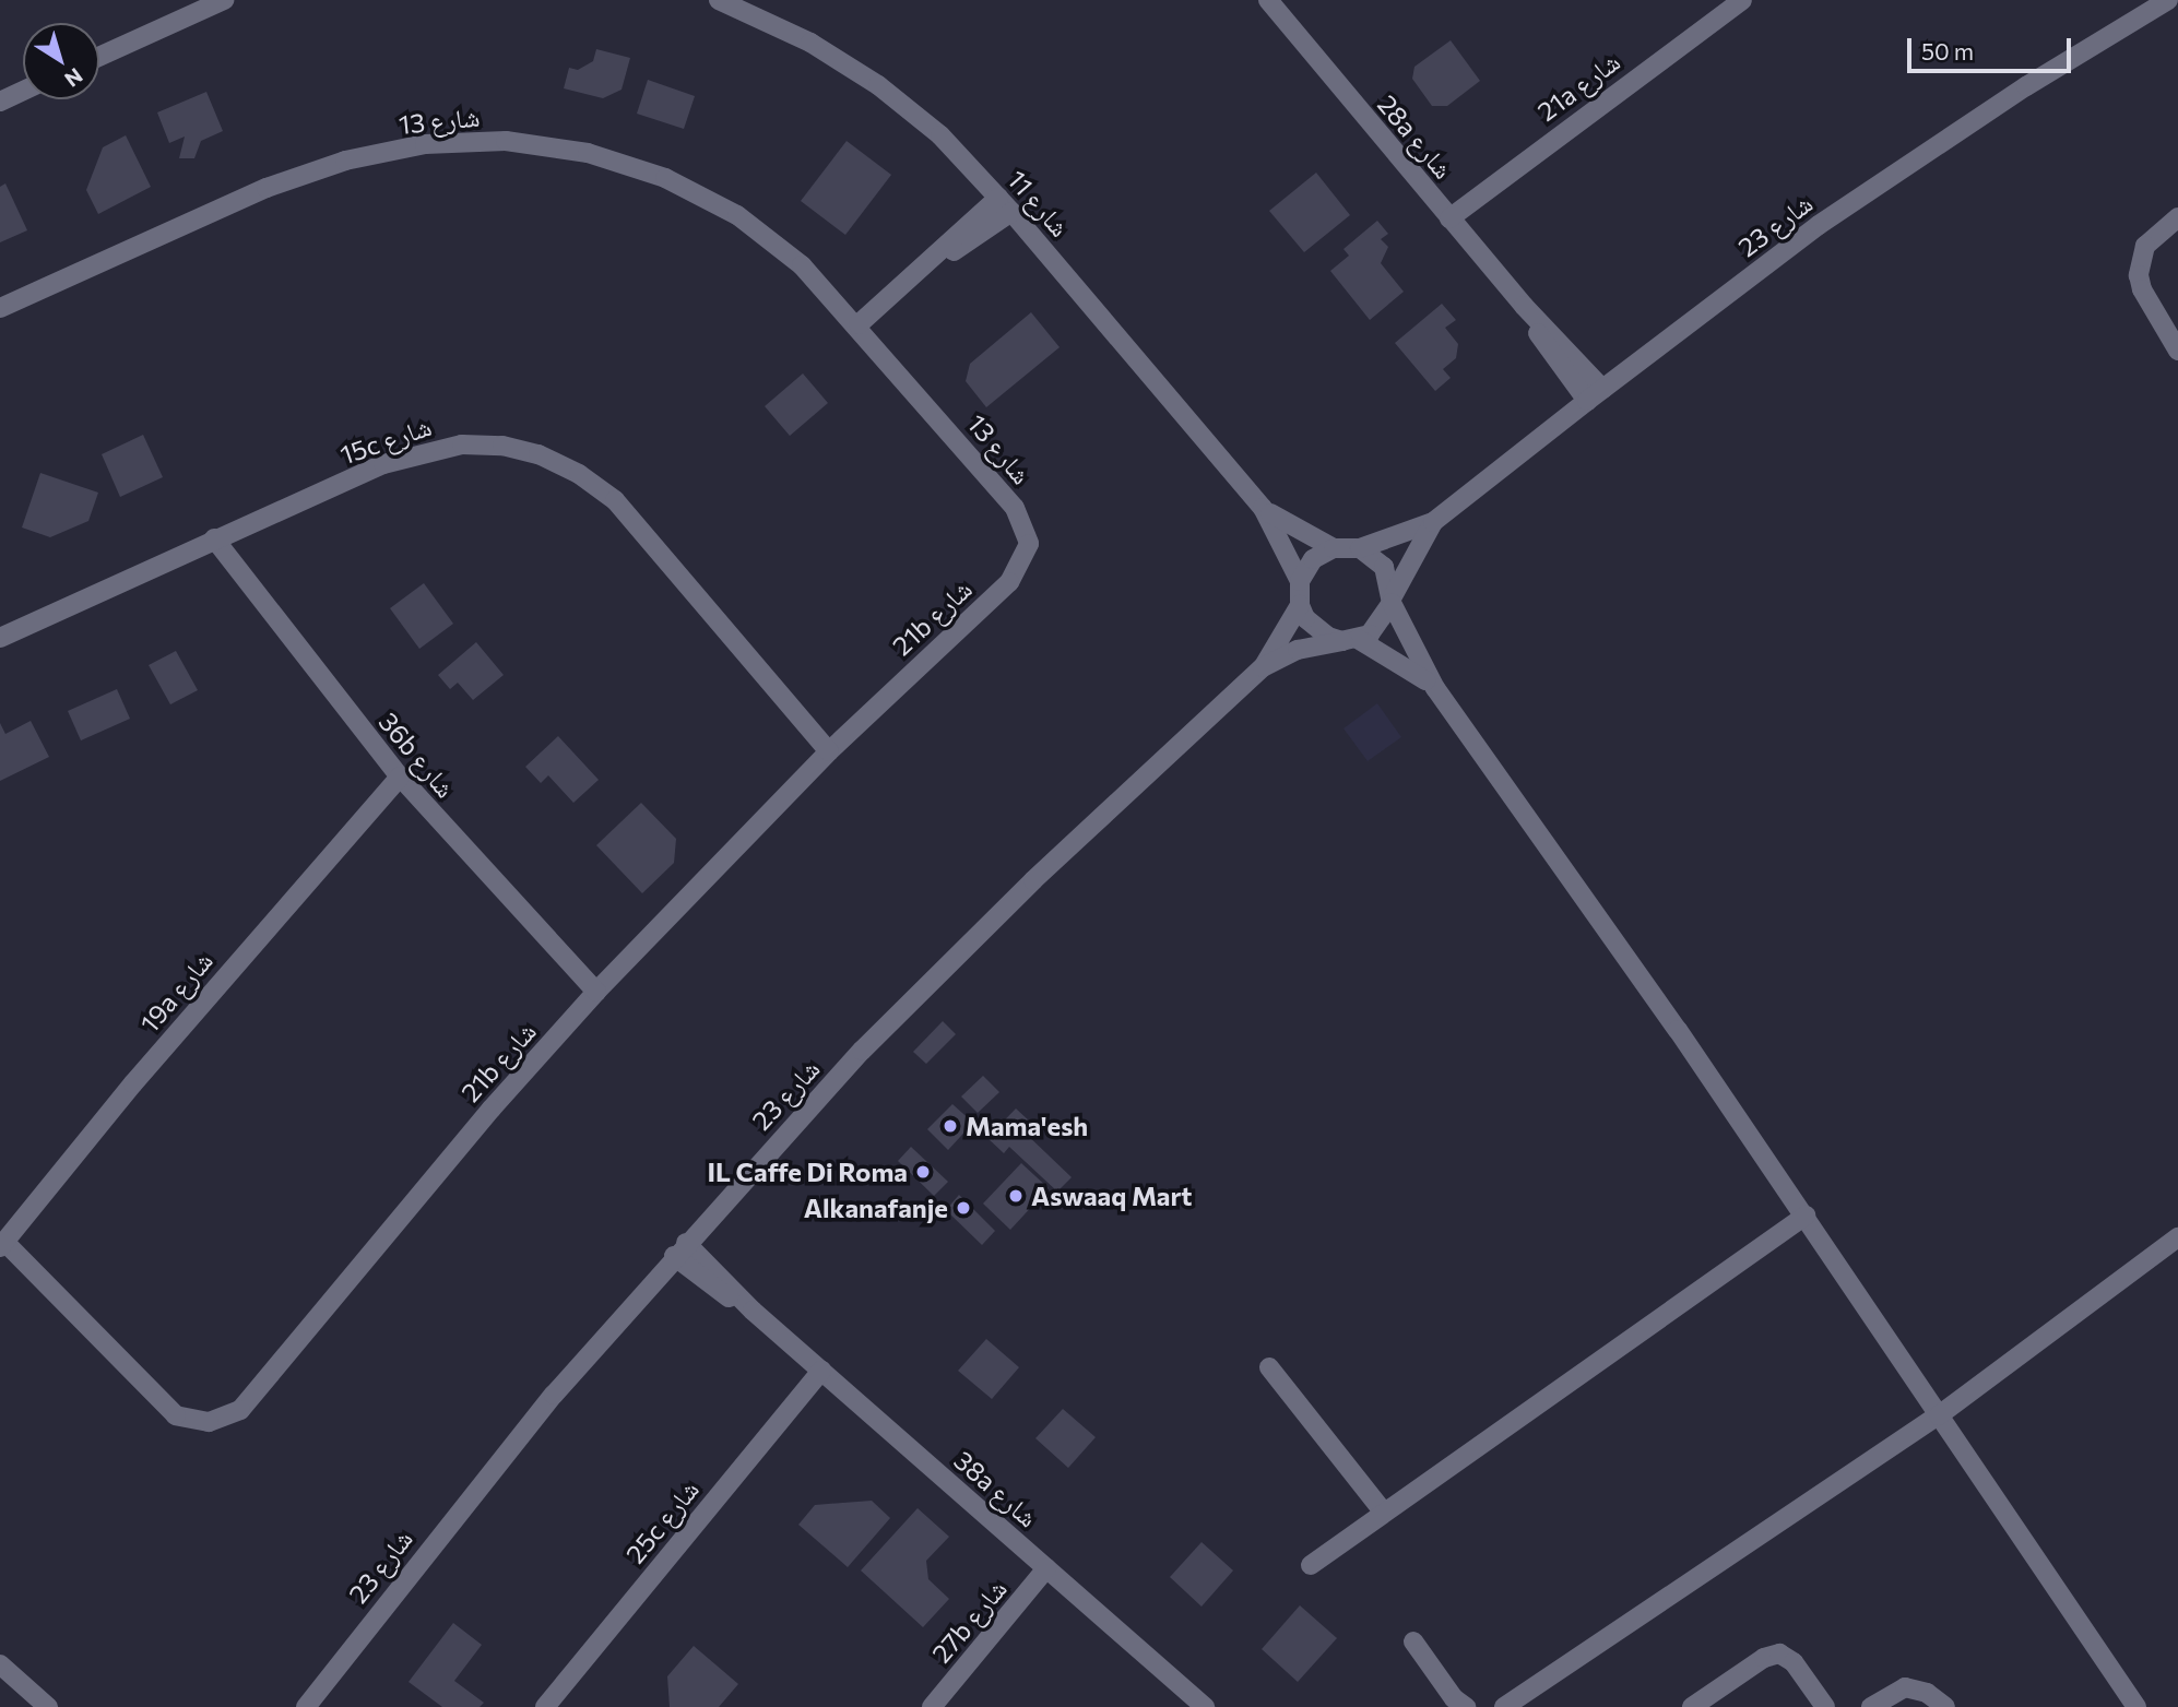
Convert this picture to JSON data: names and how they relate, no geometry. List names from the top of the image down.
{
  "streets": {
    "street": [
      "21a شارع",
      "شارع 13",
      "28a شارع",
      "شارع 11",
      "شارع 23",
      "15c شارع",
      "21b شارع",
      "36b شارع",
      "19a شارع",
      "38a شارع",
      "25c شارع",
      "27b شارع"
    ]
  },
  "crossings": [
    ["21a شارع", "28a شارع"],
    ["شارع 13", "21b شارع"],
    ["28a شارع", "شارع 23"],
    ["شارع 11", "شارع 23"],
    ["شارع 23", "38a شارع"],
    ["15c شارع", "21b شارع"],
    ["15c شارع", "36b شارع"],
    ["21b شارع", "36b شارع"],
    ["21b شارع", "19a شارع"],
    ["36b شارع", "19a شارع"],
    ["38a شارع", "25c شارع"],
    ["38a شارع", "27b شارع"]
  ],
  "places": [
    "Mama'esh",
    "IL Caffe Di Roma",
    "Aswaaq Mart",
    "Alkanafanje"
  ],
  "scale_bar": "50 m",
  "north": "bottom right"
}
